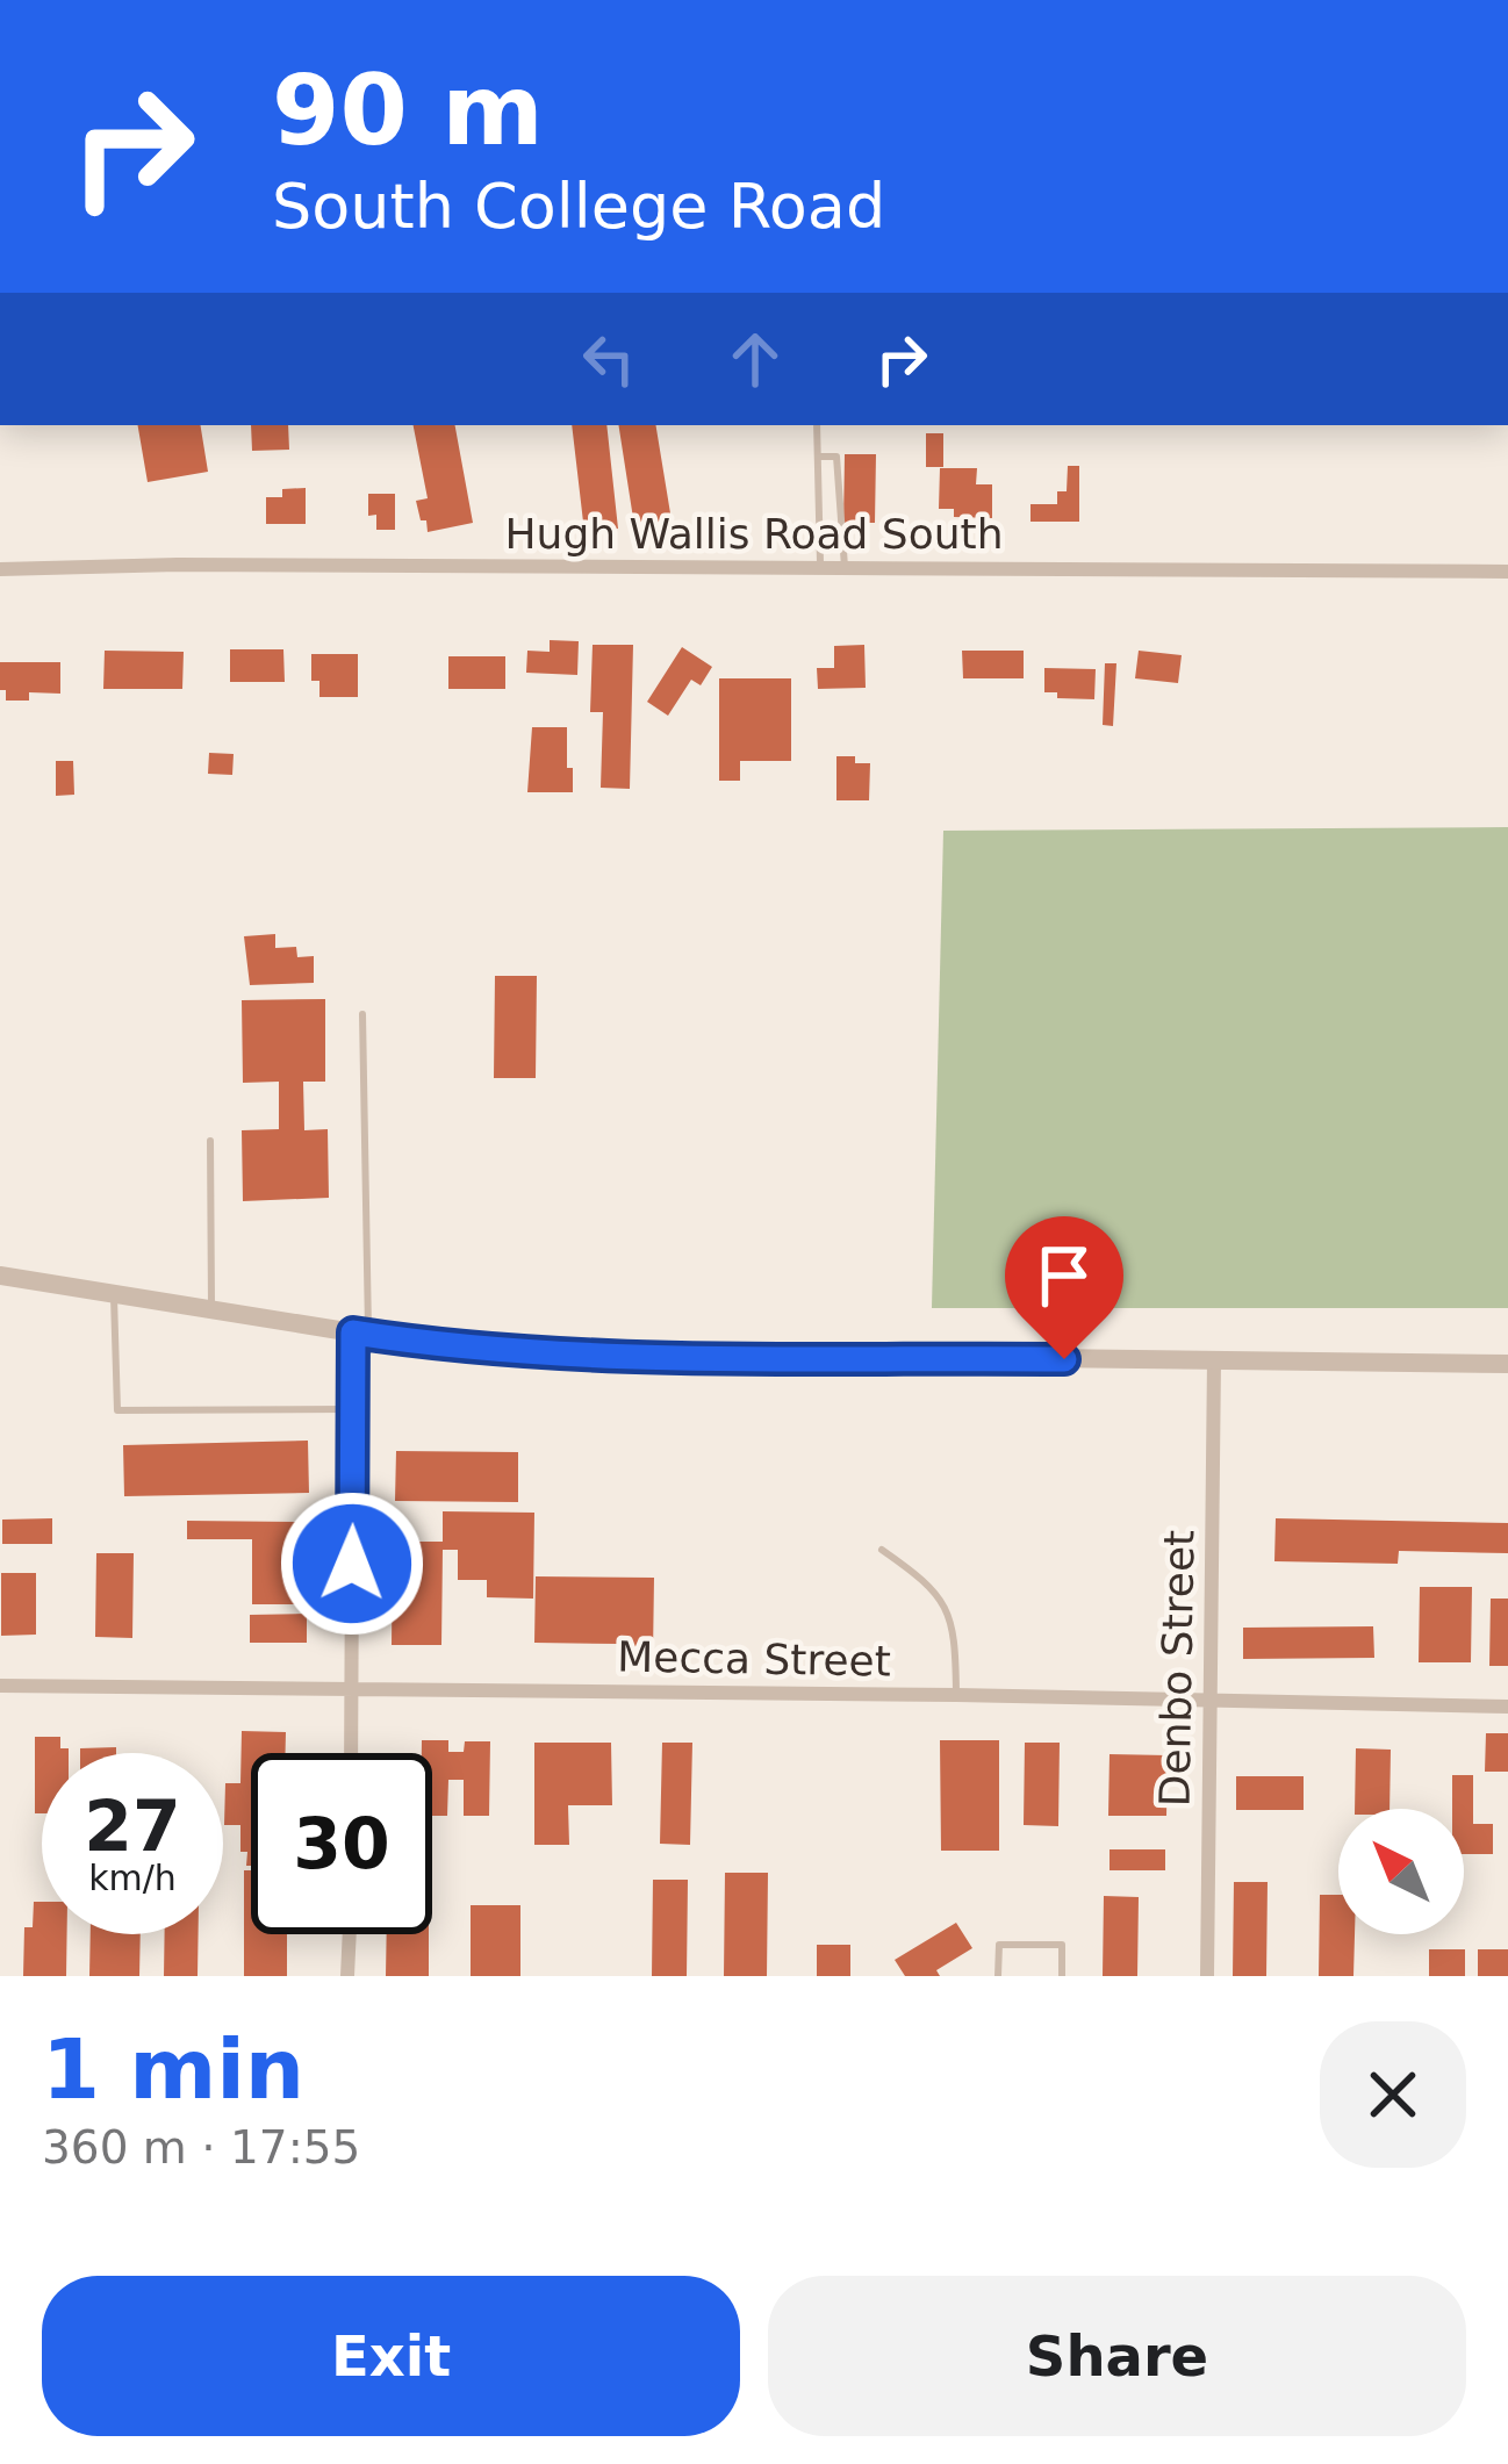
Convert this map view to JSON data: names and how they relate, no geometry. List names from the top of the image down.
{
  "streets": {
    "street": ["Hugh Wallis Road South", "Mecca Street", "Denbo Street"]
  },
  "crossings": [
    ["Mecca Street", "Denbo Street"]
  ],
  "north": "top left",
  "page": {
    "turn": ["90 m", "South College Road"],
    "speed": "27 km/h",
    "limit": "30",
    "heading": ["1 min", "360 m · 17:55"],
    "buttons": ["Exit", "Share"]
  }
}
